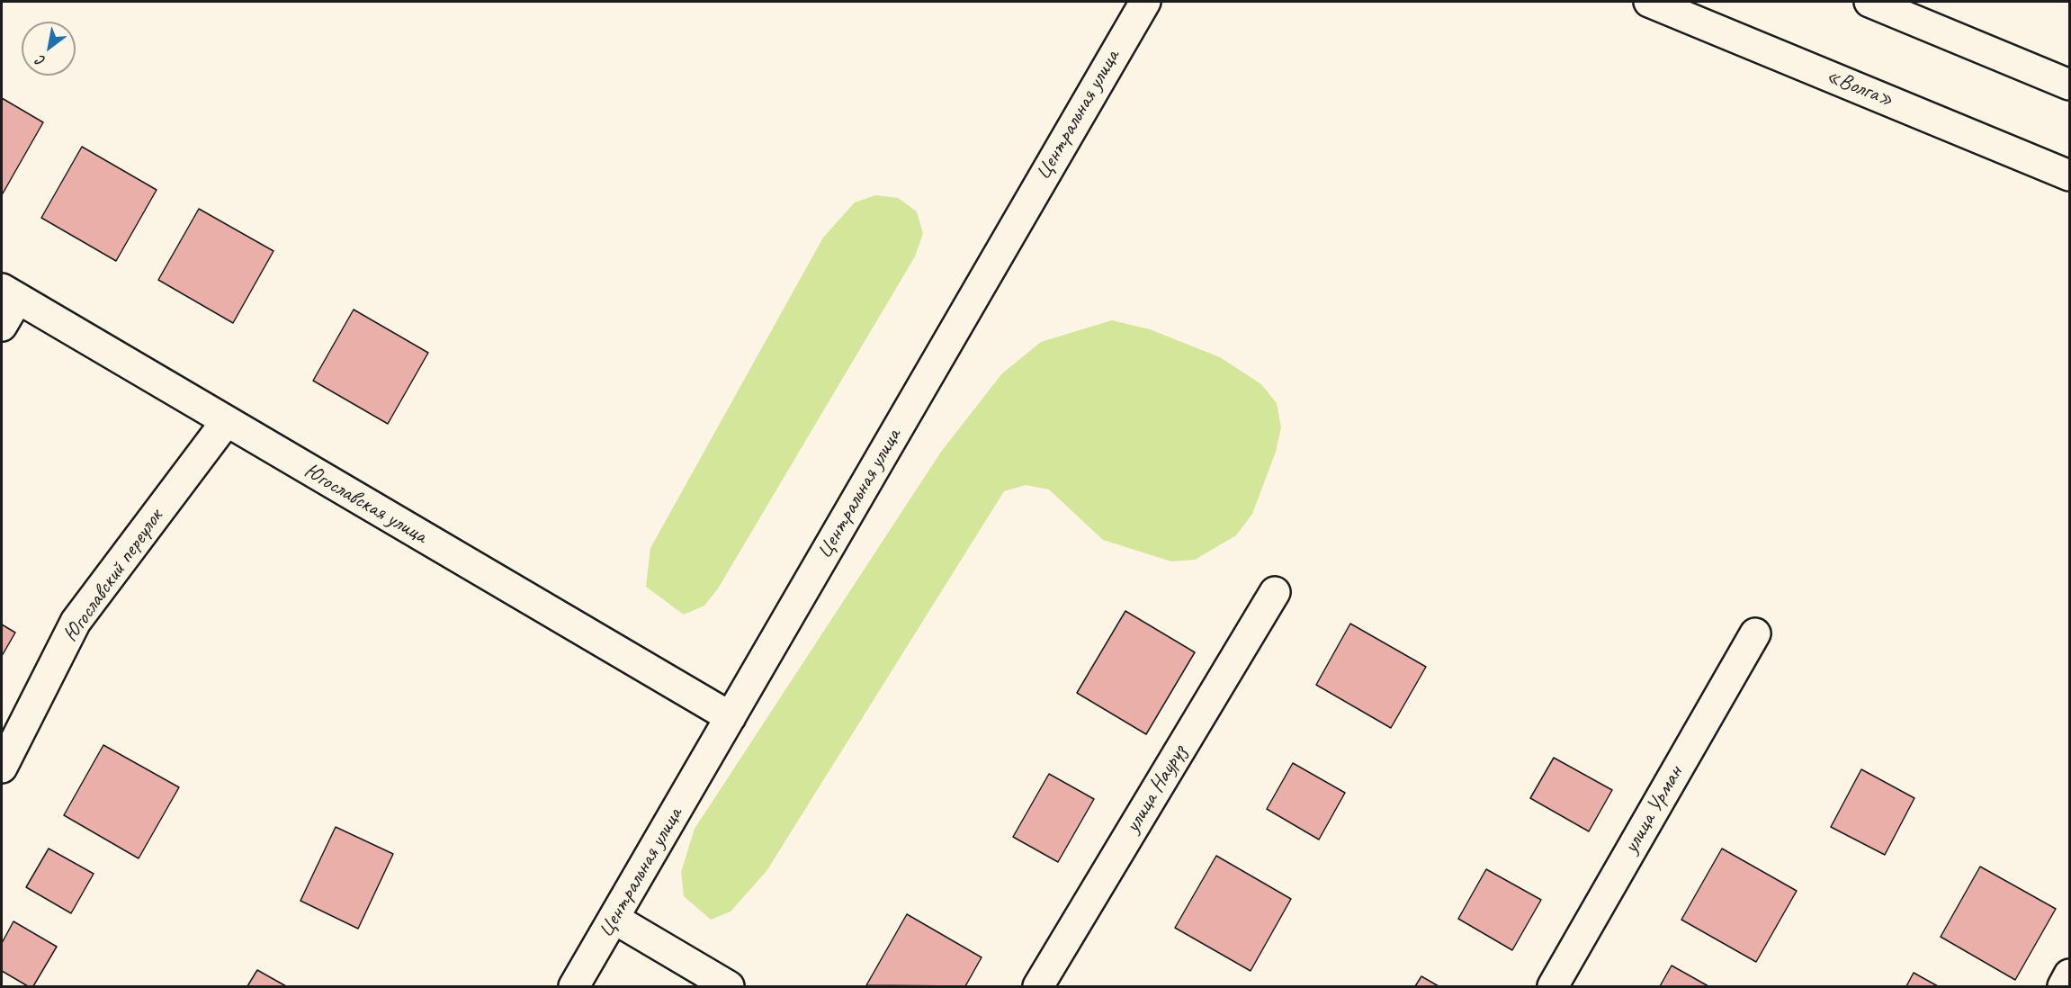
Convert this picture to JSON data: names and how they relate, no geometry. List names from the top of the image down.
{
  "streets": {
    "main road": [
      "«Волга»",
      "Центральная улица",
      "Югославская улица",
      "Югославский переулок",
      "улица Науруз",
      "улица Урман"
    ]
  },
  "crossings": [
    ["Центральная улица", "Югославская улица"],
    ["Югославская улица", "Югославский переулок"]
  ],
  "north": "bottom left"
}
